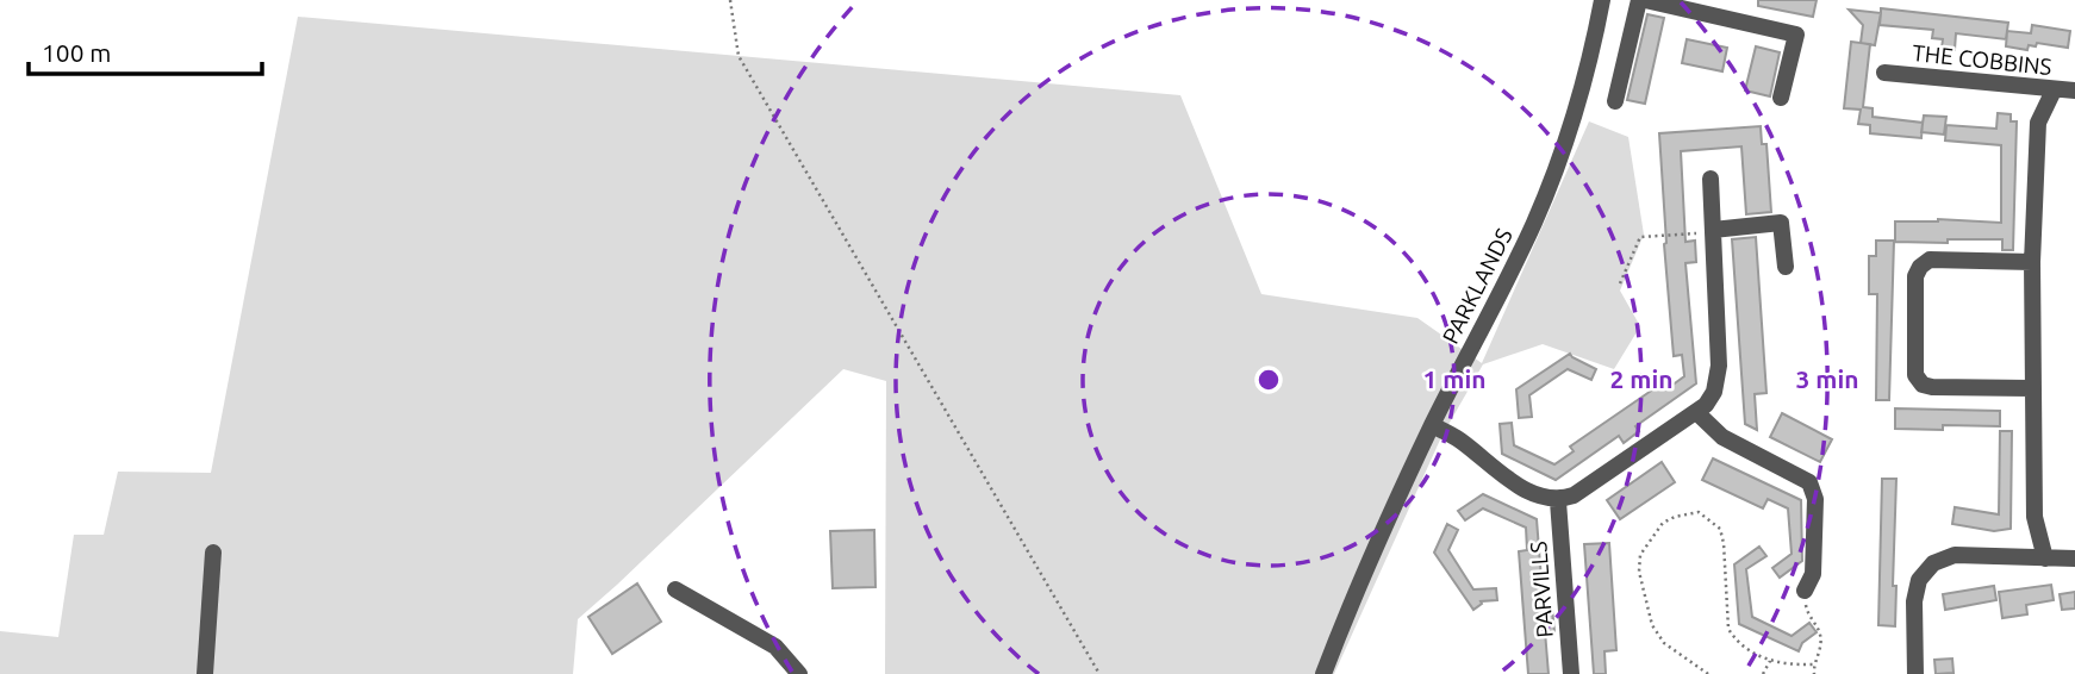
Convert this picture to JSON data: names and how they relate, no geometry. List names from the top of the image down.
{
  "streets": {
    "street": ["THE COBBINS", "PARKLANDS", "PARVILLS"]
  },
  "scale_bar": "100 m",
  "rings": ["1 min", "2 min", "3 min"]
}
